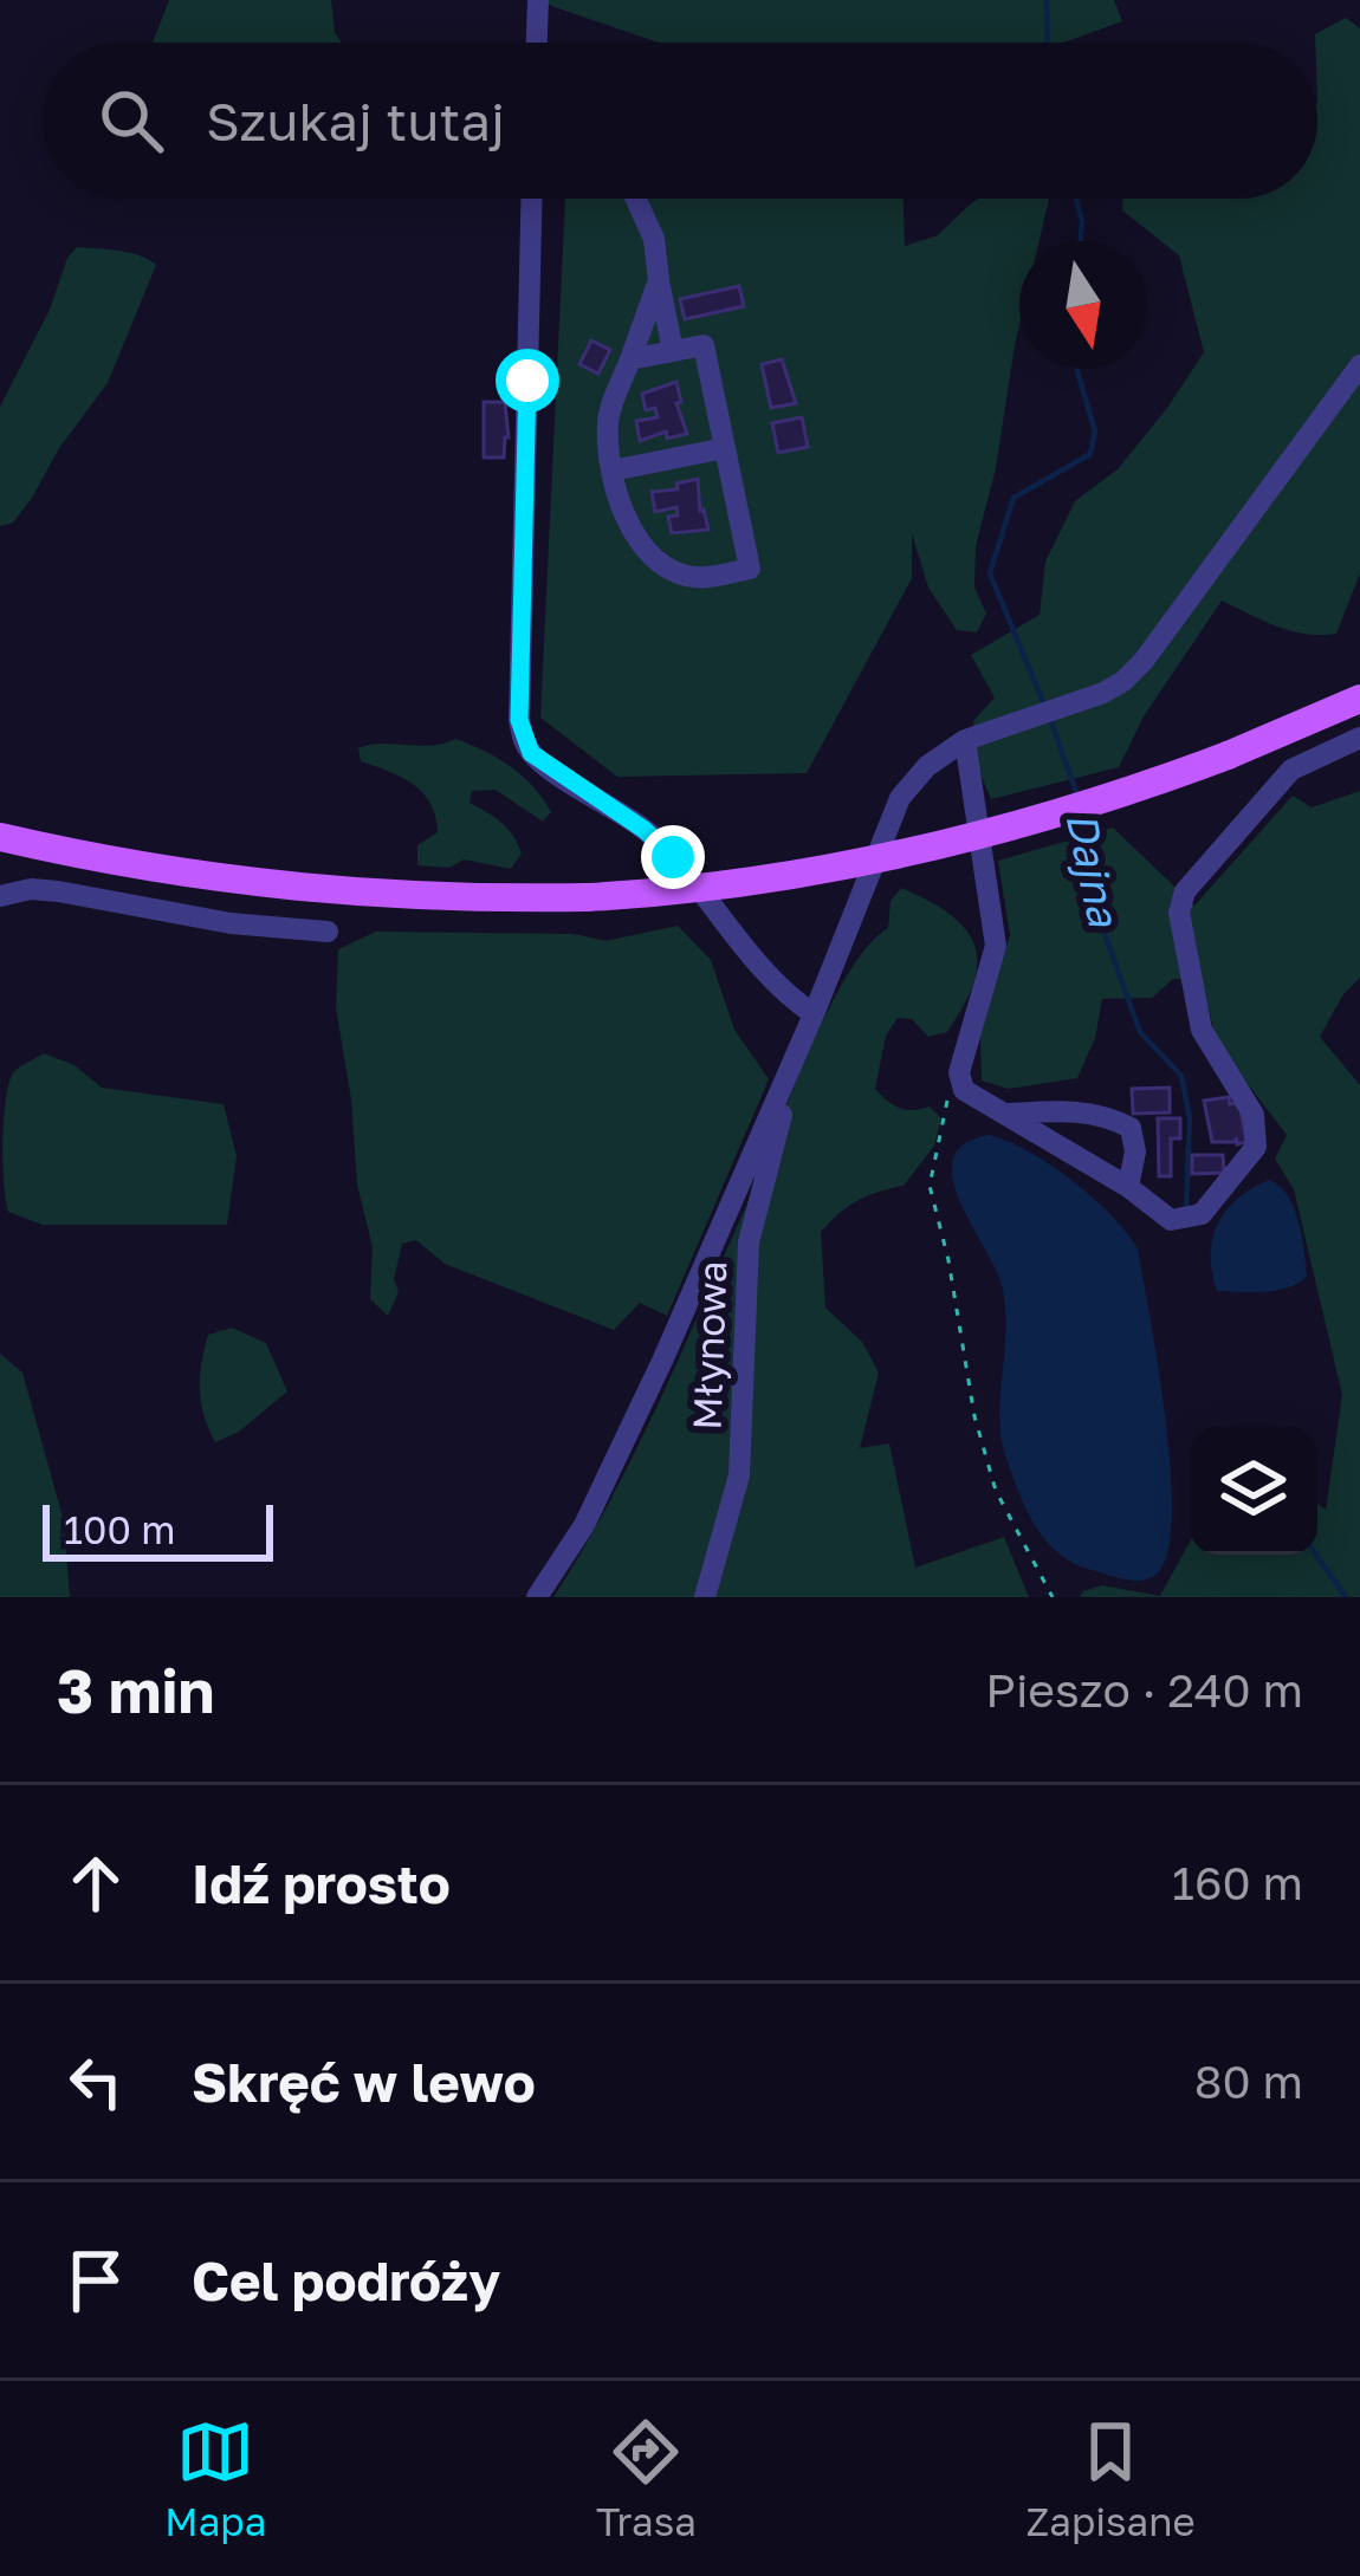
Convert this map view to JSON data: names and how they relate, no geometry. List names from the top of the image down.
{
  "streets": {
    "street": ["Młynowa"]
  },
  "water": ["Dajna"],
  "scale_bar": "100 m",
  "north": "bottom",
  "page": {
    "search": "Szukaj tutaj",
    "scale": "100 m",
    "heading": ["3 min", "Pieszo · 240 m"],
    "list": [
      ["Idź prosto", "160 m"],
      ["Skręć w lewo", "80 m"],
      "Cel podróży"
    ],
    "nav": ["Mapa", "Trasa", "Zapisane"]
  }
}
